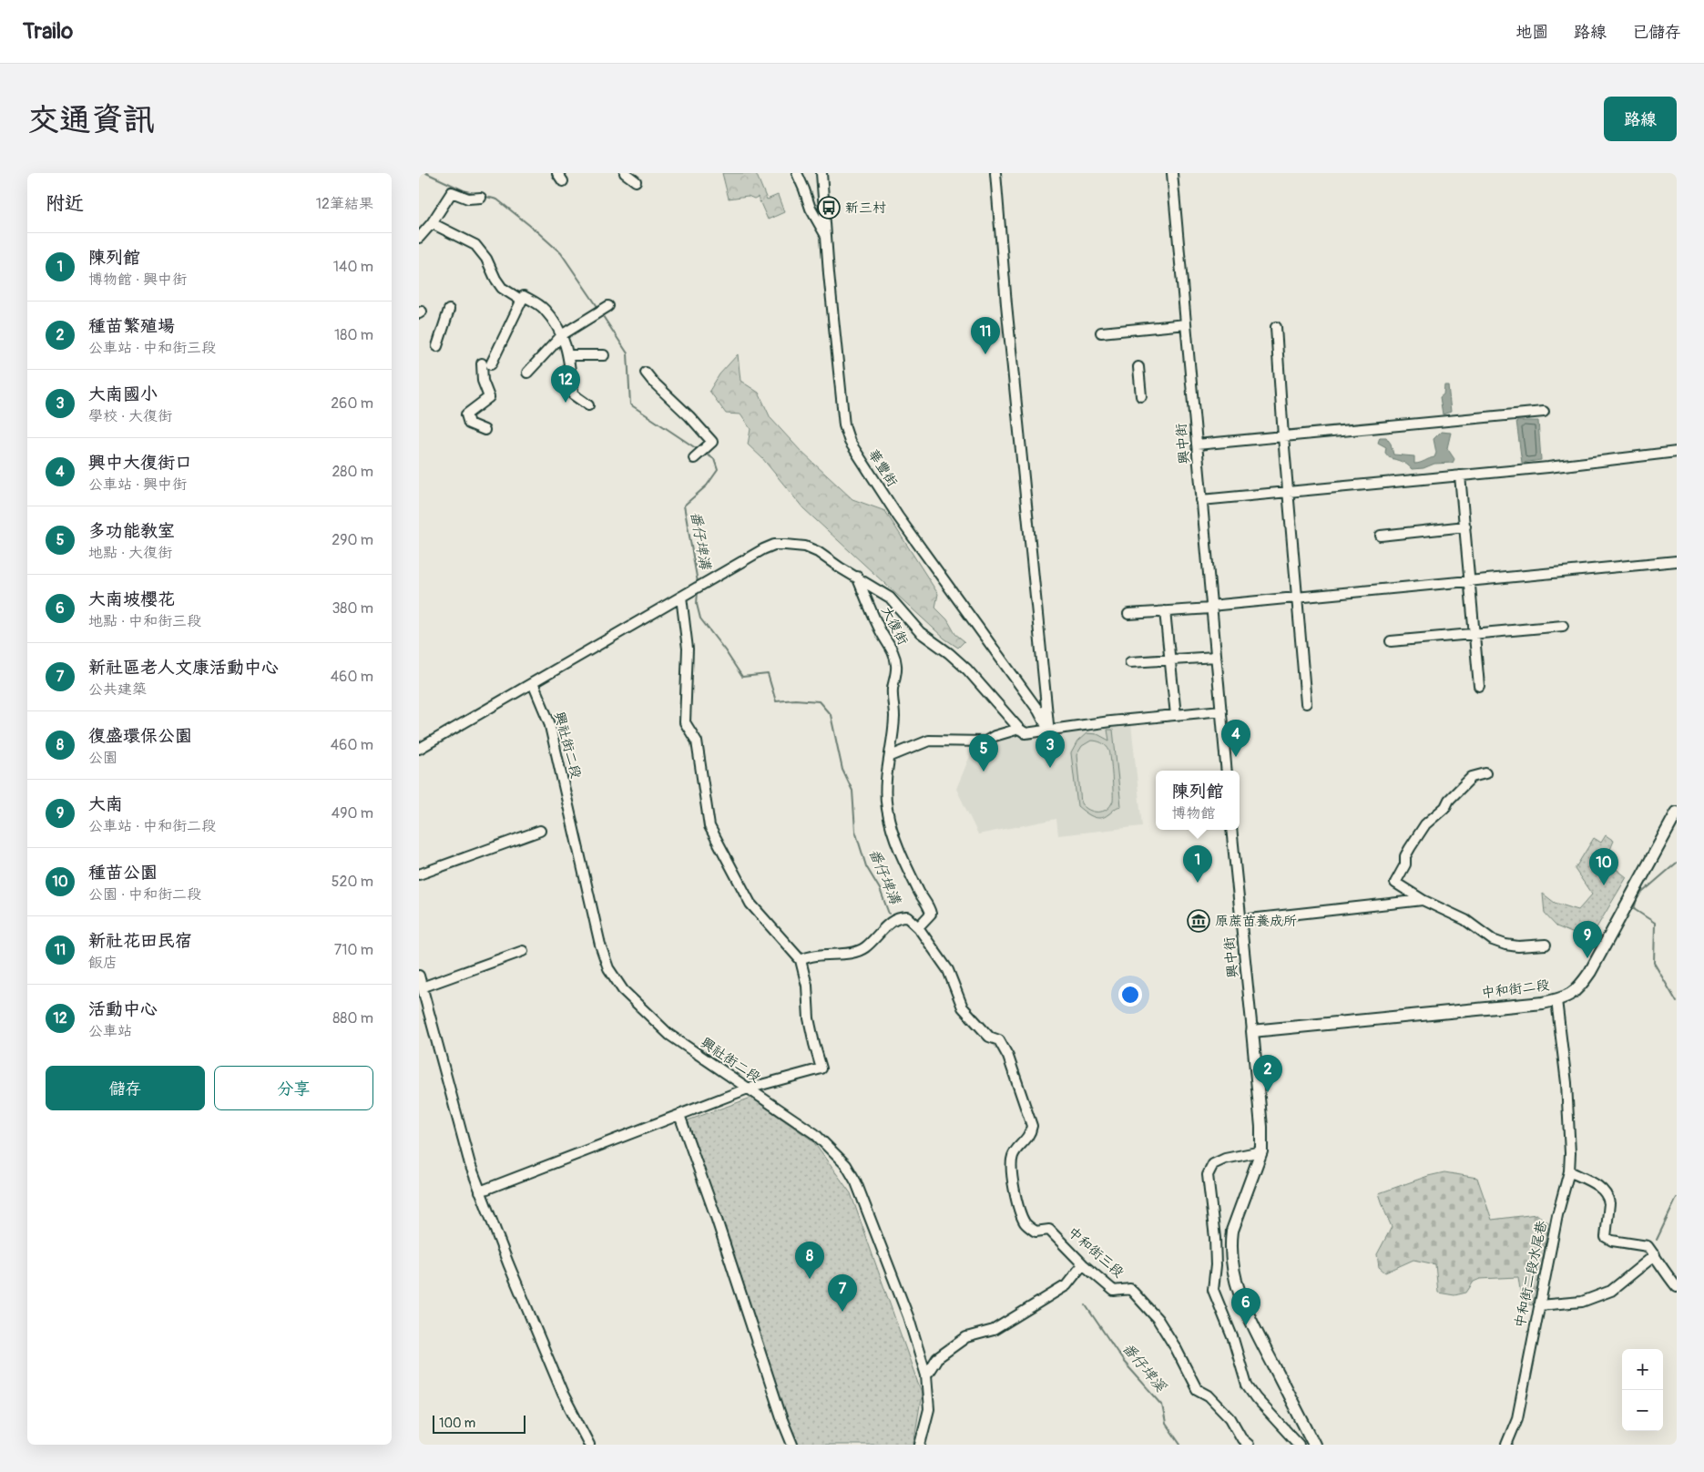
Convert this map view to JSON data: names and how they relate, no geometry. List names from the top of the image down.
{
  "streets": {
    "main road": ["中和街二段"],
    "street": [
      "興中街",
      "華豐街",
      "大復街",
      "興社街二段",
      "中和街三段",
      "中和街二段水尾巷"
    ]
  },
  "crossings": [
    ["興中街", "中和街二段"],
    ["大復街", "中和街三段"],
    ["中和街二段", "中和街二段水尾巷"]
  ],
  "water": ["番仔埤溝", "番仔埤溪"],
  "places": {
    "bus stop": ["新三村"],
    "museum": ["原蔗苗養成所"]
  },
  "scale_bar": "100 m",
  "page": {
    "header": "Trailo",
    "nav": ["地圖", "路線", "已儲存"],
    "buttons": [
      "路線",
      ["儲存", "分享"]
    ],
    "title": "交通資訊",
    "heading": ["附近", "12筆結果"],
    "list": [
      {
        "mark": "1",
        "name": "陳列館",
        "note": "博物館 · 興中街",
        "value": "140 m"
      },
      {
        "mark": "2",
        "name": "種苗繁殖場",
        "note": "公車站 · 中和街三段",
        "value": "180 m"
      },
      {
        "mark": "3",
        "name": "大南國小",
        "note": "學校 · 大復街",
        "value": "260 m"
      },
      {
        "mark": "4",
        "name": "興中大復街口",
        "note": "公車站 · 興中街",
        "value": "280 m"
      },
      {
        "mark": "5",
        "name": "多功能教室",
        "note": "地點 · 大復街",
        "value": "290 m"
      },
      {
        "mark": "6",
        "name": "大南坡櫻花",
        "note": "地點 · 中和街三段",
        "value": "380 m"
      },
      {
        "mark": "7",
        "name": "新社區老人文康活動中心",
        "note": "公共建築",
        "value": "460 m"
      },
      {
        "mark": "8",
        "name": "復盛環保公園",
        "note": "公園",
        "value": "460 m"
      },
      {
        "mark": "9",
        "name": "大南",
        "note": "公車站 · 中和街二段",
        "value": "490 m"
      },
      {
        "mark": "10",
        "name": "種苗公園",
        "note": "公園 · 中和街二段",
        "value": "520 m"
      },
      {
        "mark": "11",
        "name": "新社花田民宿",
        "note": "飯店",
        "value": "710 m"
      },
      {
        "mark": "12",
        "name": "活動中心",
        "note": "公車站",
        "value": "880 m"
      }
    ],
    "pins": [
      "11",
      "12",
      "4",
      "3",
      "5",
      "1",
      "10",
      "9",
      "2",
      "8",
      "7",
      "6"
    ],
    "popup": ["陳列館", "博物館"],
    "map_buttons": ["+", "−"],
    "scale": "100 m"
  }
}
